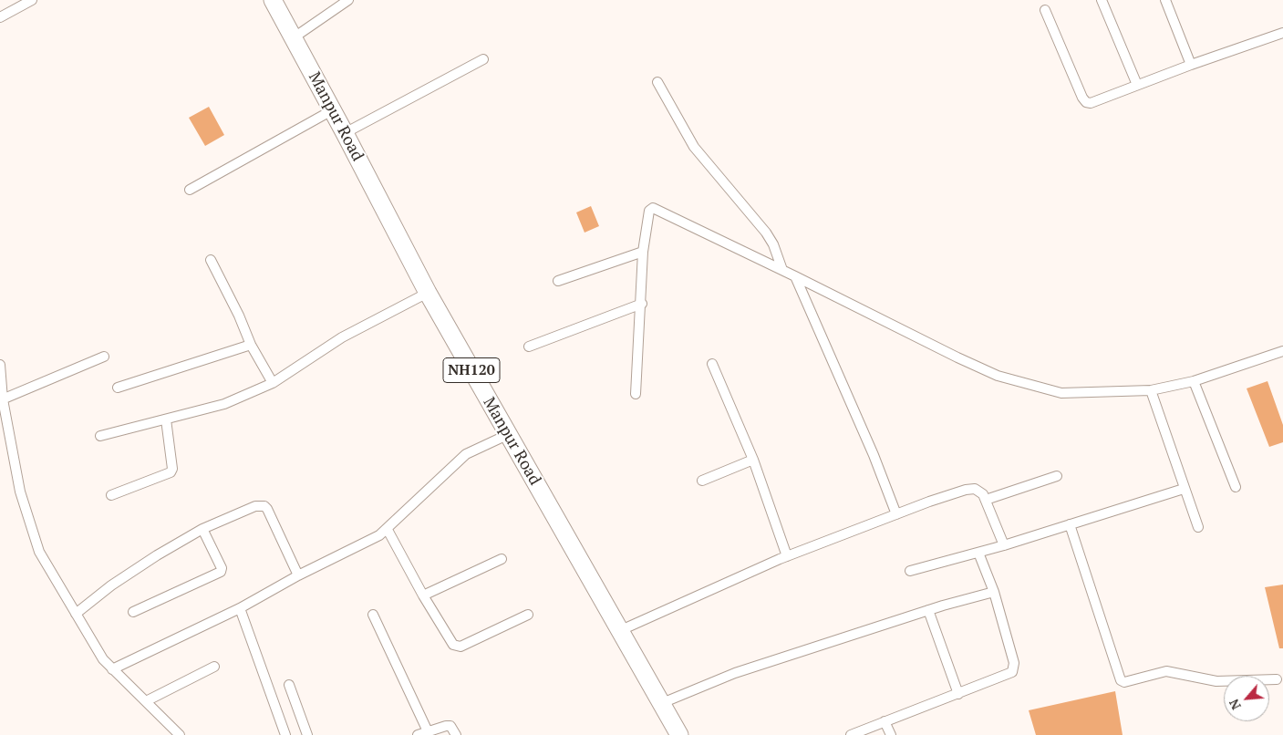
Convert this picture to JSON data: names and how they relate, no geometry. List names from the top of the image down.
{
  "streets": {
    "highway": ["Manpur Road", "NH120"]
  },
  "north": "bottom left"
}
